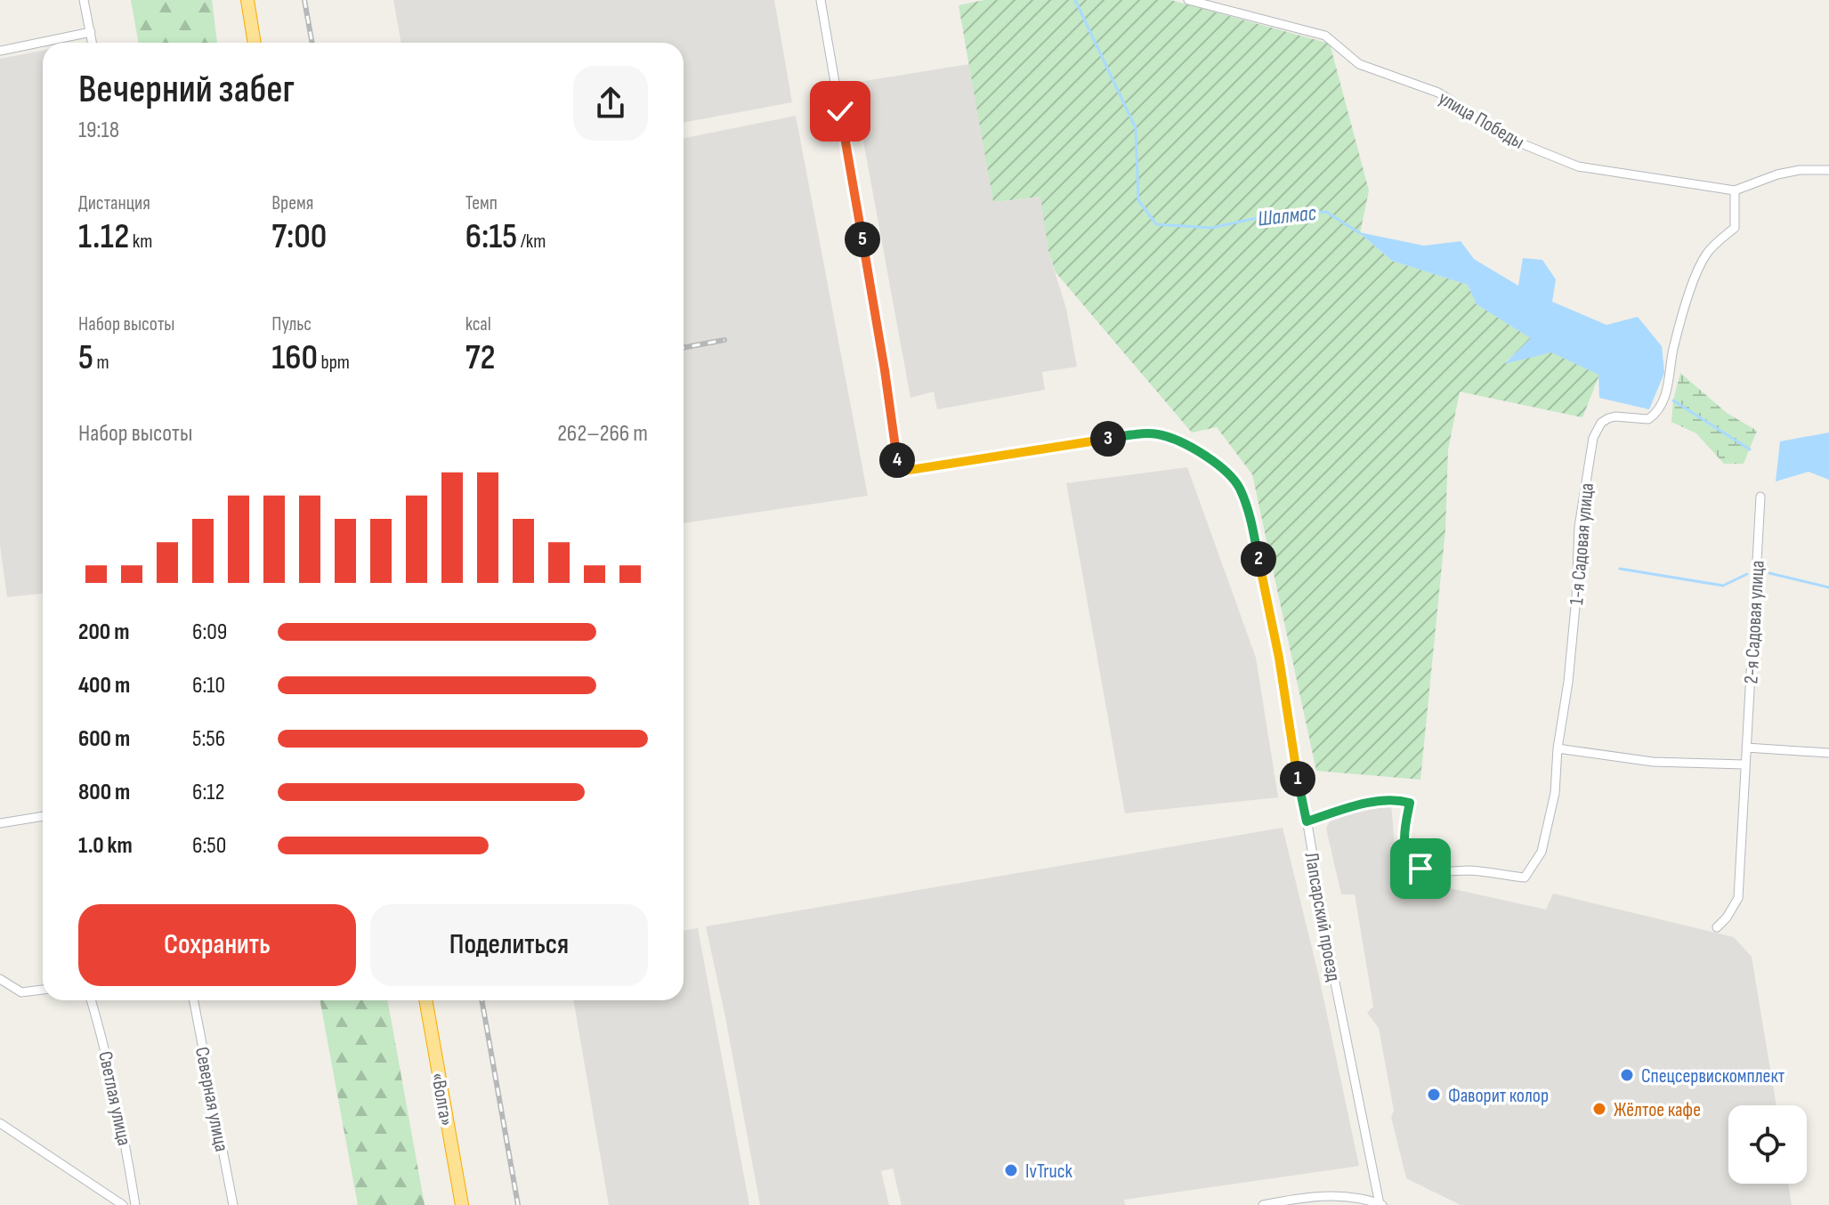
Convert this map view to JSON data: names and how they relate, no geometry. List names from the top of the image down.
{
  "streets": {
    "highway": ["«Волга»"],
    "street": [
      "улица Победы",
      "1-я Садовая улица",
      "2-я Садовая улица",
      "Лапсарский проезд",
      "Светлая улица",
      "Северная улица"
    ]
  },
  "crossings": [
    ["улица Победы", "1-я Садовая улица"],
    ["1-я Садовая улица", "Лапсарский проезд"]
  ],
  "water": ["Шалмас"],
  "places": [
    "Спецсервискомплект",
    "Фаворит колор",
    "Жёлтое кафе",
    "IvTruck"
  ],
  "page": {
    "heading": ["Вечерний забег", "19:18"],
    "stats": [
      ["Дистанция", "1.12 km"],
      ["Время", "7:00"],
      ["Темп", "6:15 /km"],
      ["Набор высоты", "5 m"],
      ["Пульс", "160 bpm"],
      ["kcal", "72"]
    ],
    "pins": [
      "5",
      "3",
      "4",
      "2",
      "1"
    ],
    "chart": ["Набор высоты", "262–266 m"],
    "list": [
      {
        "name": "200 m",
        "note": "6:09"
      },
      {
        "name": "400 m",
        "note": "6:10"
      },
      {
        "name": "600 m",
        "note": "5:56"
      },
      {
        "name": "800 m",
        "note": "6:12"
      },
      {
        "name": "1.0 km",
        "note": "6:50"
      }
    ],
    "buttons": ["Сохранить", "Поделиться"]
  }
}
